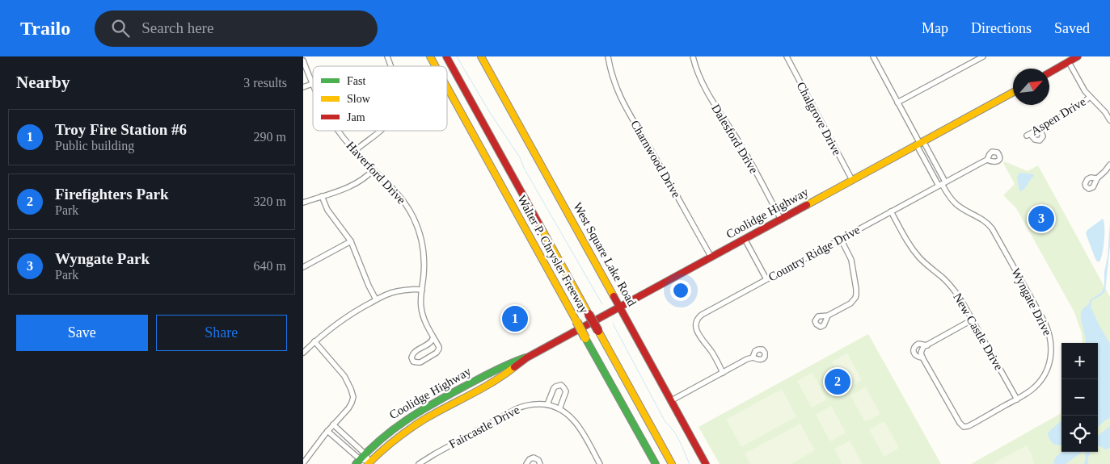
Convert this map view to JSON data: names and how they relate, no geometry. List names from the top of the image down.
{
  "streets": {
    "main road": ["Coolidge Highway", "Walter P. Chrysler Freeway", "West Square Lake Road"],
    "street": [
      "Aspen Drive",
      "Chalgrove Drive",
      "Dalesford Drive",
      "Charnwood Drive",
      "Haverford Drive",
      "Country Ridge Drive",
      "Wyngate Drive",
      "New Castle Drive",
      "Faircastle Drive"
    ]
  },
  "crossings": [
    ["Chalgrove Drive", "Coolidge Highway"],
    ["Dalesford Drive", "Coolidge Highway"],
    ["Charnwood Drive", "Coolidge Highway"],
    ["Coolidge Highway", "West Square Lake Road"],
    ["Coolidge Highway", "Wyngate Drive"],
    ["Country Ridge Drive", "Wyngate Drive"],
    ["Country Ridge Drive", "New Castle Drive"],
    ["Wyngate Drive", "New Castle Drive"]
  ],
  "legend": ["Fast", "Slow", "Jam"],
  "north": "top right",
  "page": {
    "header": "Trailo",
    "search": "Search here",
    "nav": ["Map", "Directions", "Saved"],
    "heading": ["Nearby", "3 results"],
    "list": [
      {
        "mark": "1",
        "name": "Troy Fire Station #6",
        "note": "Public building",
        "value": "290 m"
      },
      {
        "mark": "2",
        "name": "Firefighters Park",
        "note": "Park",
        "value": "320 m"
      },
      {
        "mark": "3",
        "name": "Wyngate Park",
        "note": "Park",
        "value": "640 m"
      }
    ],
    "pins": ["3", "1", "2"],
    "buttons": ["Save", "Share"],
    "map_buttons": ["+", "−"]
  }
}
